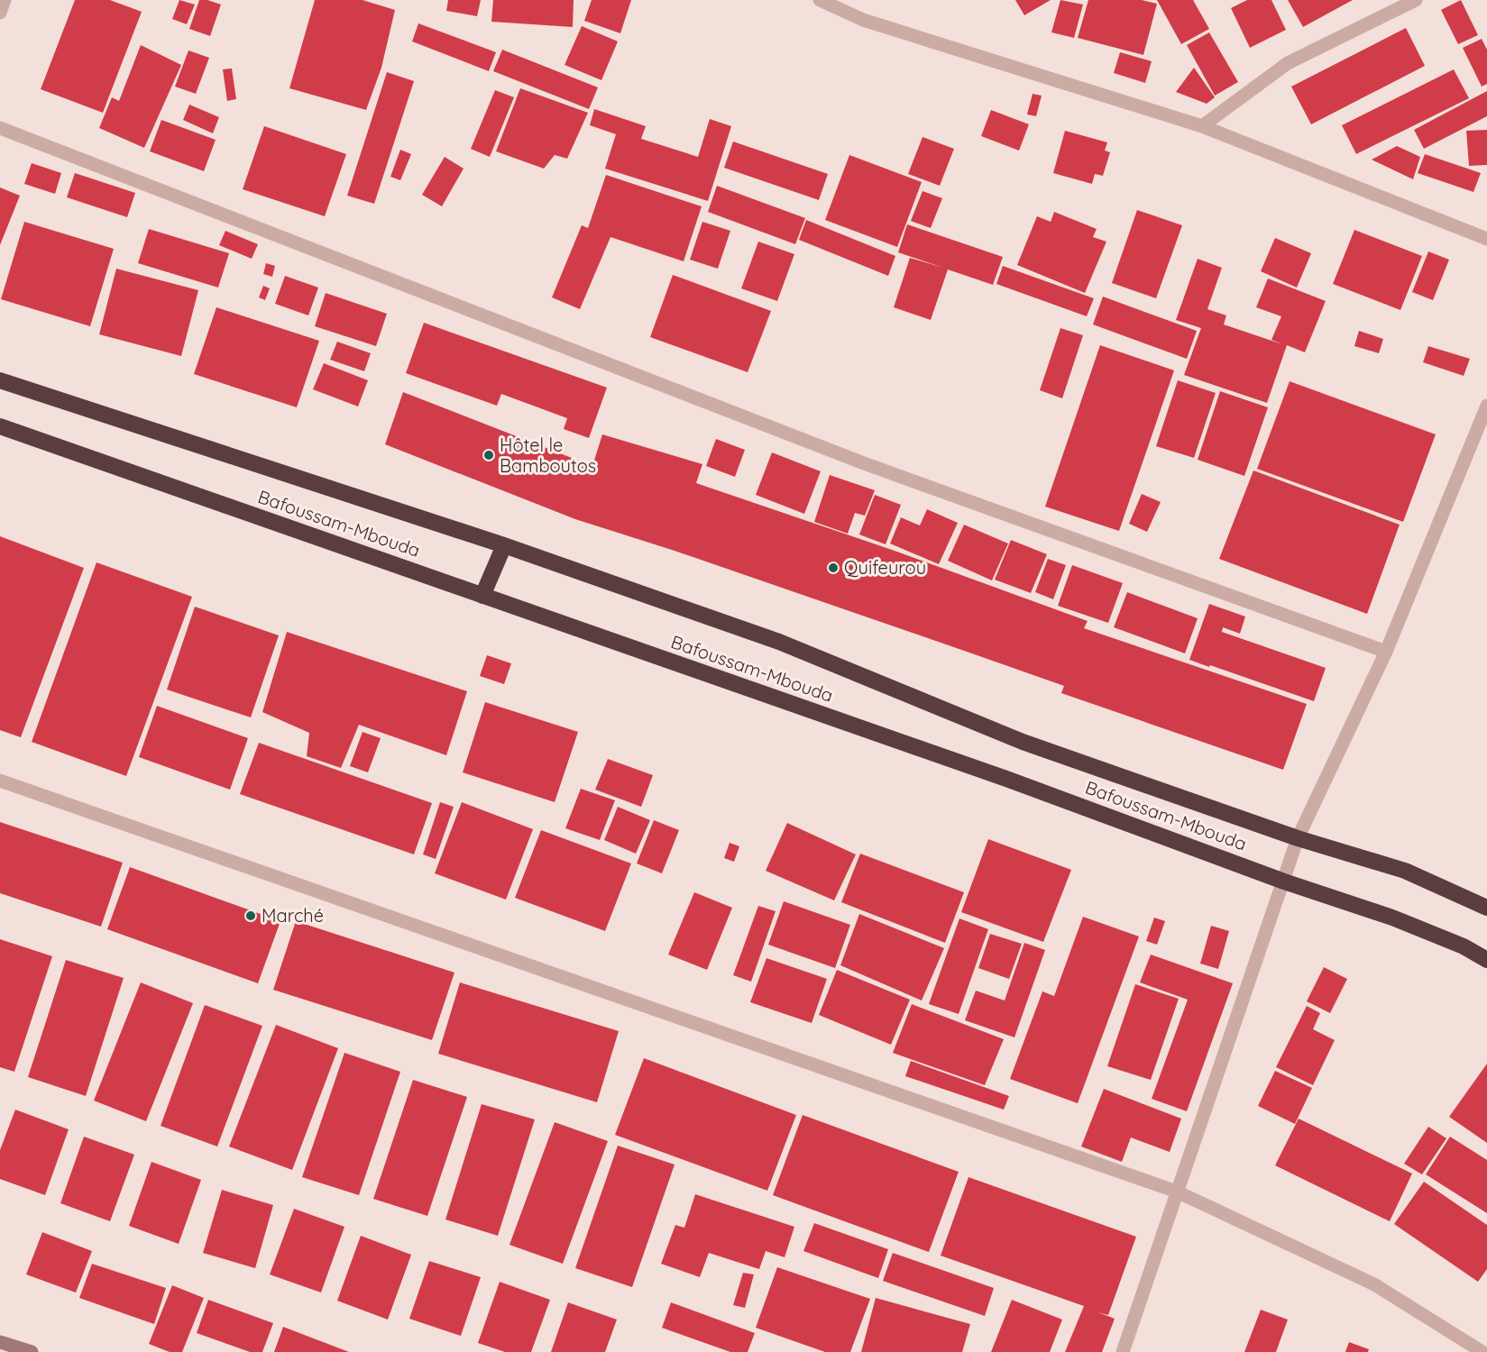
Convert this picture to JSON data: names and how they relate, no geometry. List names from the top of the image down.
{
  "streets": {
    "highway": ["Bafoussam-Mbouda"]
  },
  "places": ["Hôtel le Bamboutos", "Quifeurou", "Marché"]
}
